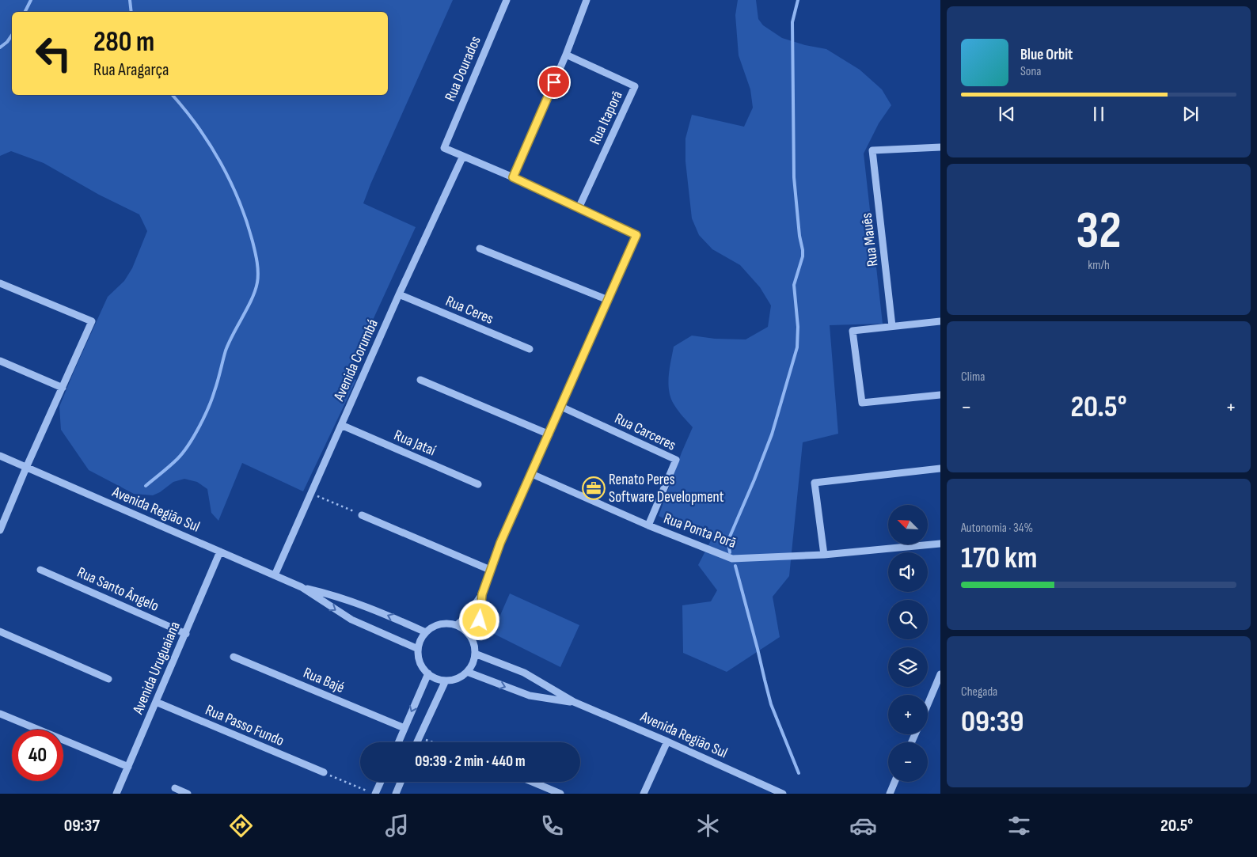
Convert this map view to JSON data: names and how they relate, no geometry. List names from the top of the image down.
{
  "streets": {
    "street": [
      "Rua Dourados",
      "Rua Itaporã",
      "Rua Mauês",
      "Rua Ceres",
      "Avenida Corumbá",
      "Rua Carceres",
      "Rua Jataí",
      "Avenida Região Sul",
      "Rua Ponta Porã",
      "Rua Santo Ângelo",
      "Avenida Uruguaiana",
      "Rua Bajé",
      "Rua Passo Fundo"
    ]
  },
  "crossings": [
    ["Rua Dourados", "Avenida Corumbá"],
    ["Rua Ceres", "Avenida Corumbá"],
    ["Avenida Corumbá", "Rua Jataí"],
    ["Avenida Corumbá", "Avenida Região Sul"],
    ["Rua Carceres", "Rua Ponta Porã"],
    ["Avenida Região Sul", "Avenida Uruguaiana"],
    ["Rua Santo Ângelo", "Avenida Uruguaiana"],
    ["Avenida Uruguaiana", "Rua Passo Fundo"]
  ],
  "places": {
    "office": ["Renato Peres Software Development"]
  },
  "north": "top left",
  "page": {
    "turn": ["280 m", "Rua Aragarça"],
    "song": ["Blue Orbit", "Sona"],
    "tile": [
      ["32", "km/h"],
      "Clima",
      ["Autonomia · 34%", "170 km"],
      ["Chegada", "09:39"]
    ],
    "heat": ["−", "20.5°", "+"],
    "map_buttons": ["+", "−"],
    "limit": "40",
    "trip": "09:39 · 2 min · 440 m",
    "tabs": ["09:37", "20.5°"]
  }
}
